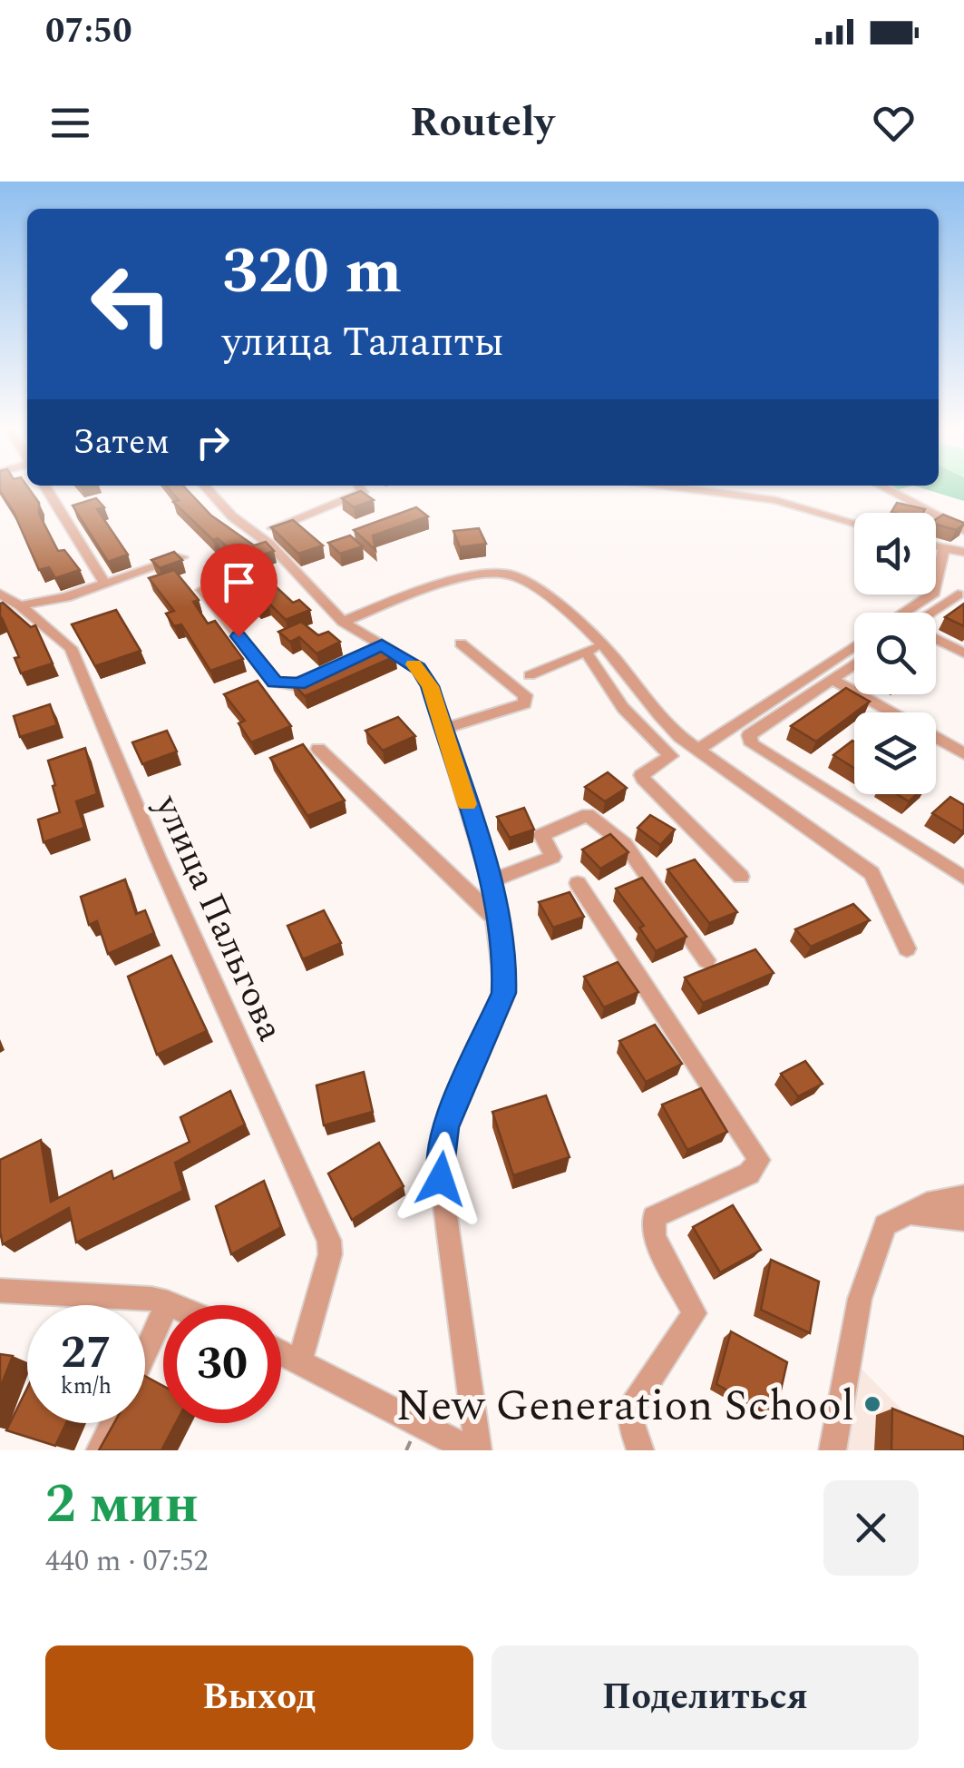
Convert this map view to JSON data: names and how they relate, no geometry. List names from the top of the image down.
{
  "streets": {
    "street": ["улица Пальгова"]
  },
  "places": ["New Generation School"],
  "page": {
    "status": "07:50",
    "header": "Routely",
    "turn": ["320 m", "улица Талапты"],
    "then": "Затем",
    "speed": "27 km/h",
    "limit": "30",
    "heading": ["2 мин", "440 m · 07:52"],
    "buttons": ["Выход", "Поделиться"]
  }
}
